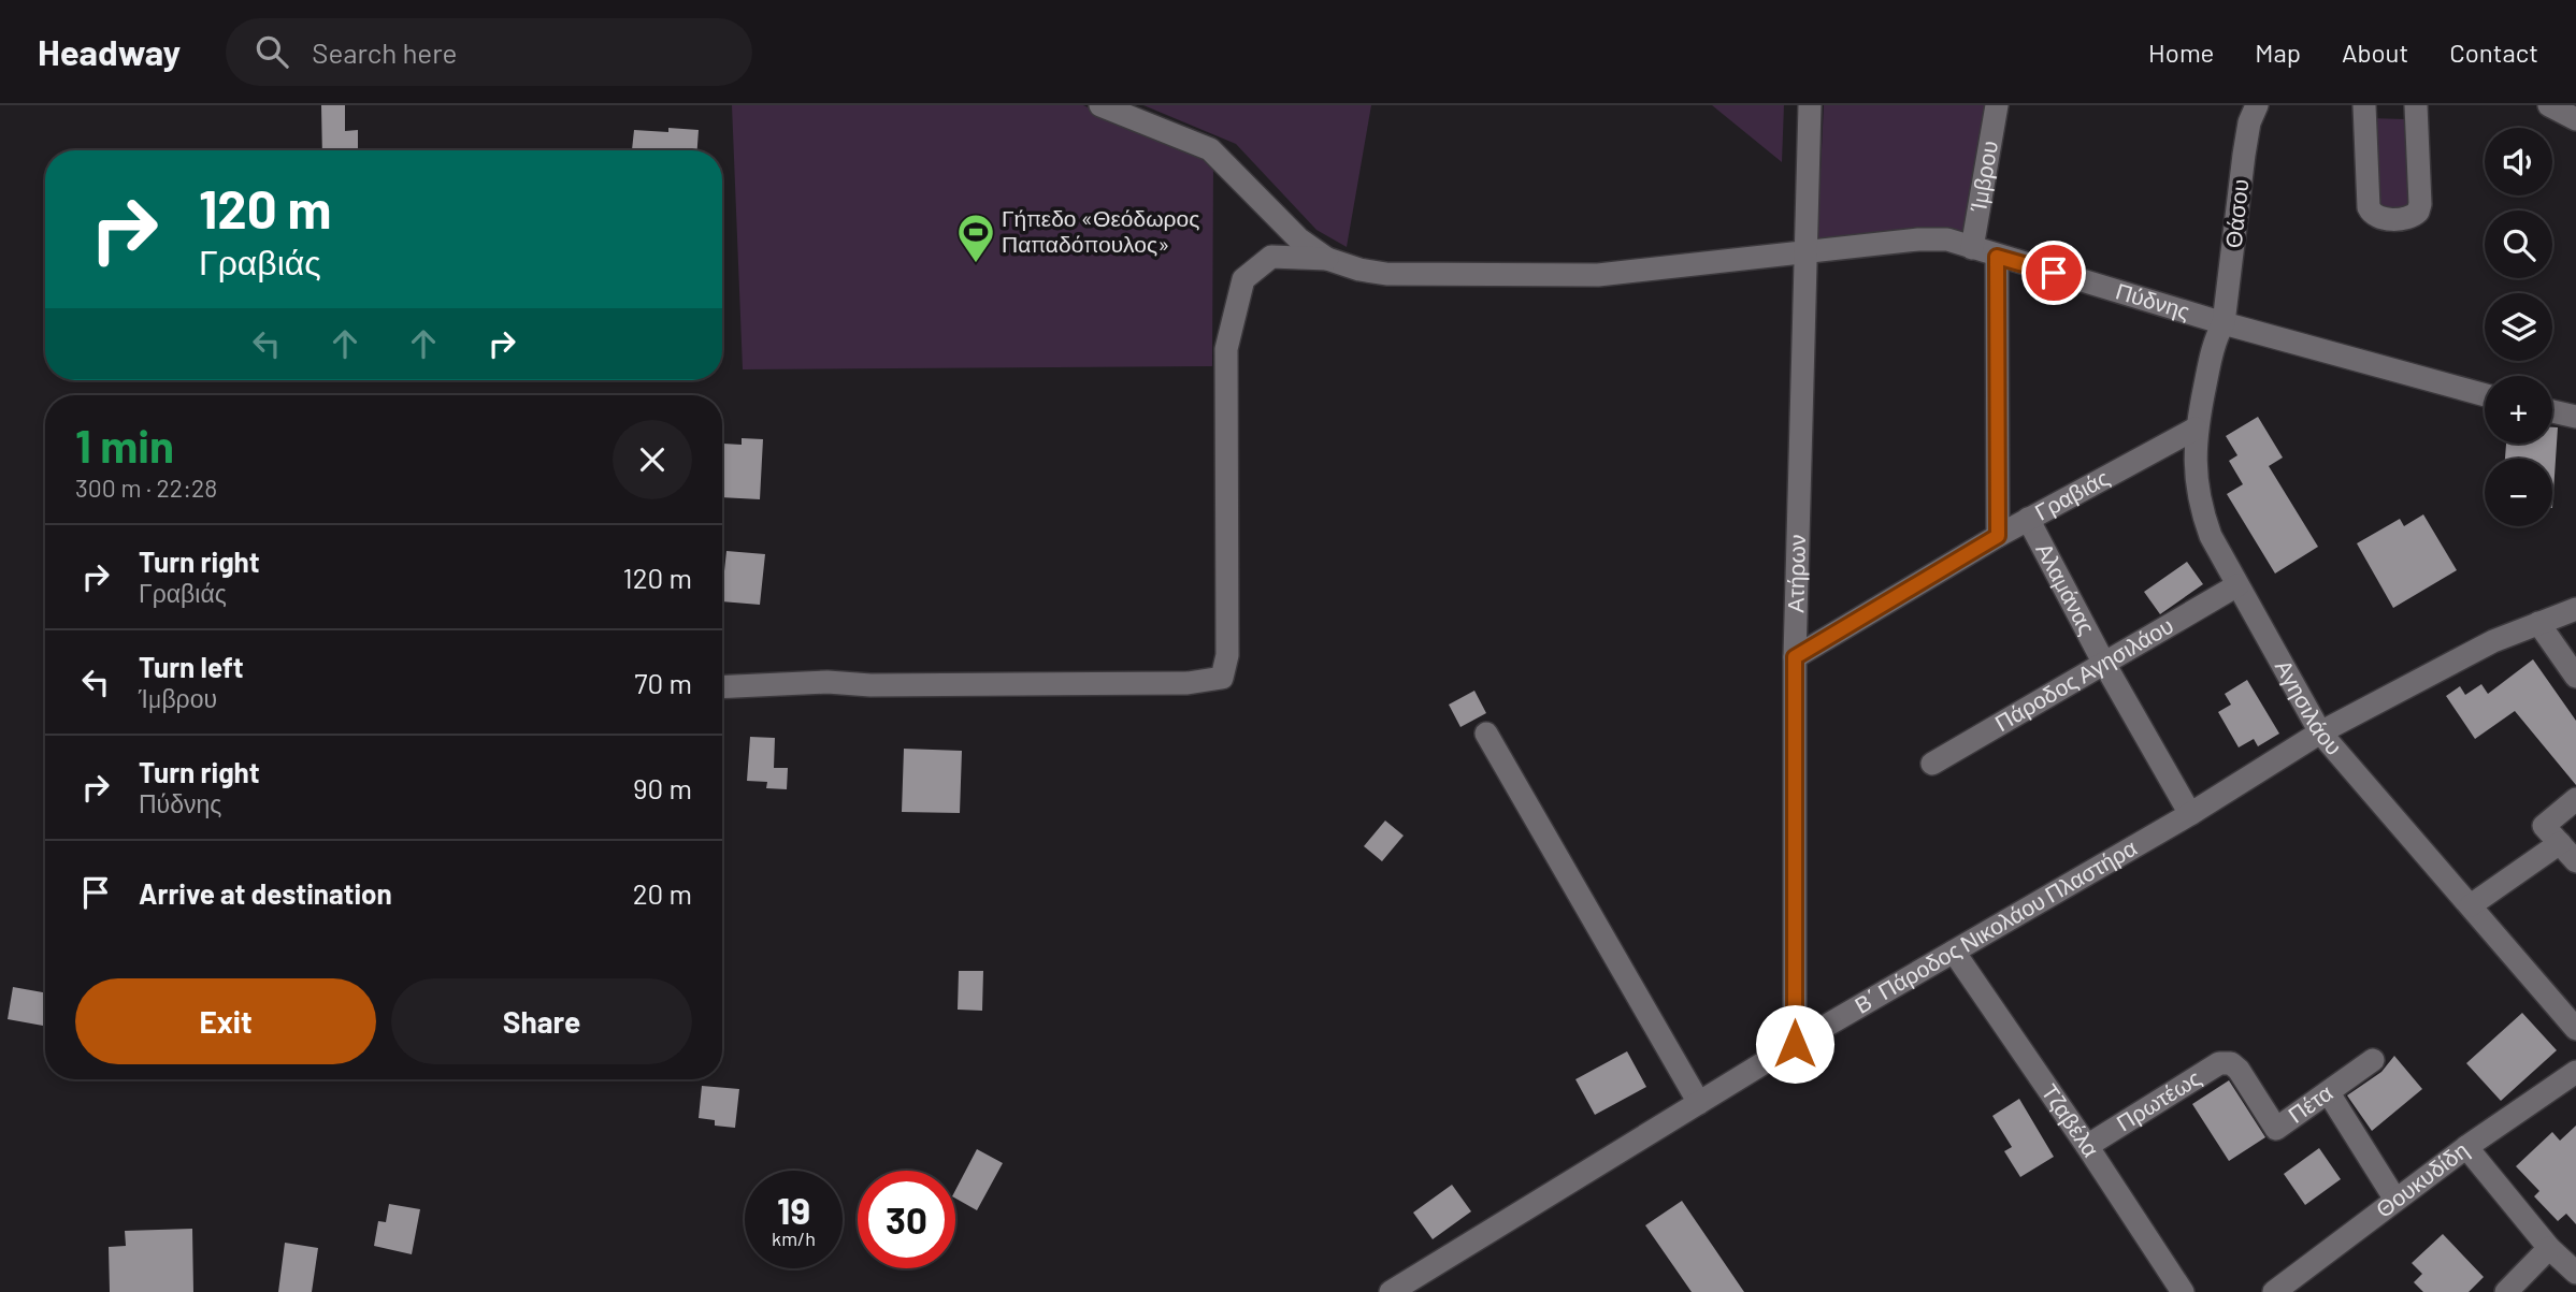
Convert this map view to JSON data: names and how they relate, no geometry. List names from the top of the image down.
{
  "streets": {
    "street": [
      "Ίμβρου",
      "Θάσου",
      "Πύδνης",
      "Γραβιάς",
      "Ατήρων",
      "Αλαμάνας",
      "Πάροδος Αγησιλάου",
      "Αγησιλάου",
      "Β΄ Πάροδος Νικολάου Πλαστήρα",
      "Πρωτέως",
      "Πέτα",
      "Τζαβέλα",
      "Θουκυδίδη"
    ]
  },
  "crossings": [
    ["Ίμβρου", "Πύδνης"],
    ["Θάσου", "Πύδνης"],
    ["Θάσου", "Αγησιλάου"],
    ["Πύδνης", "Ατήρων"],
    ["Πύδνης", "Αγησιλάου"],
    ["Γραβιάς", "Ατήρων"],
    ["Γραβιάς", "Αλαμάνας"],
    ["Γραβιάς", "Αγησιλάου"],
    ["Ατήρων", "Β΄ Πάροδος Νικολάου Πλαστήρα"],
    ["Αλαμάνας", "Πάροδος Αγησιλάου"],
    ["Αλαμάνας", "Β΄ Πάροδος Νικολάου Πλαστήρα"],
    ["Πάροδος Αγησιλάου", "Αγησιλάου"],
    ["Αγησιλάου", "Β΄ Πάροδος Νικολάου Πλαστήρα"],
    ["Β΄ Πάροδος Νικολάου Πλαστήρα", "Τζαβέλα"],
    ["Πρωτέως", "Πέτα"],
    ["Πρωτέως", "Τζαβέλα"]
  ],
  "places": {
    "sports": ["Γήπεδο «Θεόδωρος Παπαδόπουλος»"]
  },
  "page": {
    "header": "Headway",
    "search": "Search here",
    "nav": [
      "Home",
      "Map",
      "About",
      "Contact"
    ],
    "map_buttons": ["+", "−"],
    "turn": ["120 m", "Γραβιάς"],
    "heading": ["1 min", "300 m · 22:28"],
    "list": [
      {
        "name": "Turn right",
        "note": "Γραβιάς",
        "value": "120 m"
      },
      {
        "name": "Turn left",
        "note": "Ίμβρου",
        "value": "70 m"
      },
      {
        "name": "Turn right",
        "note": "Πύδνης",
        "value": "90 m"
      },
      {
        "name": "Arrive at destination",
        "value": "20 m"
      }
    ],
    "buttons": ["Exit", "Share"],
    "speed": "19 km/h",
    "limit": "30"
  }
}
